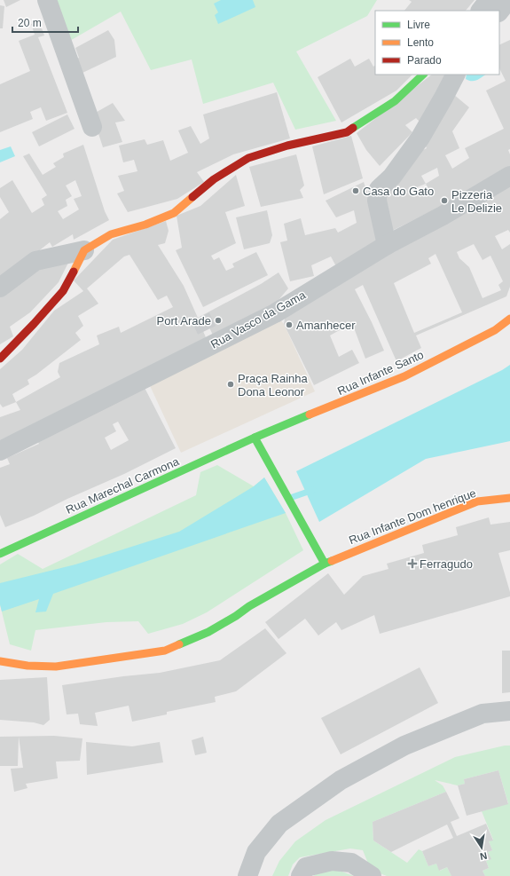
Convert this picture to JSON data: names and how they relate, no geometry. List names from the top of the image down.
{
  "streets": {
    "street": [
      "Rua Vasco da Gama",
      "Rua Infante Santo",
      "Rua Marechal Carmona",
      "Rua Infante Dom henrique"
    ]
  },
  "crossings": [
    ["Rua Infante Santo", "Rua Marechal Carmona"]
  ],
  "places": {
    "other": [
      "Casa do Gato",
      "Pizzeria Le Delizie",
      "Port Arade",
      "Amanhecer",
      "Praça Rainha Dona Leonor"
    ],
    "health": ["Ferragudo"]
  },
  "legend": ["Livre", "Lento", "Parado"],
  "scale_bar": "20 m",
  "north": "bottom"
}
